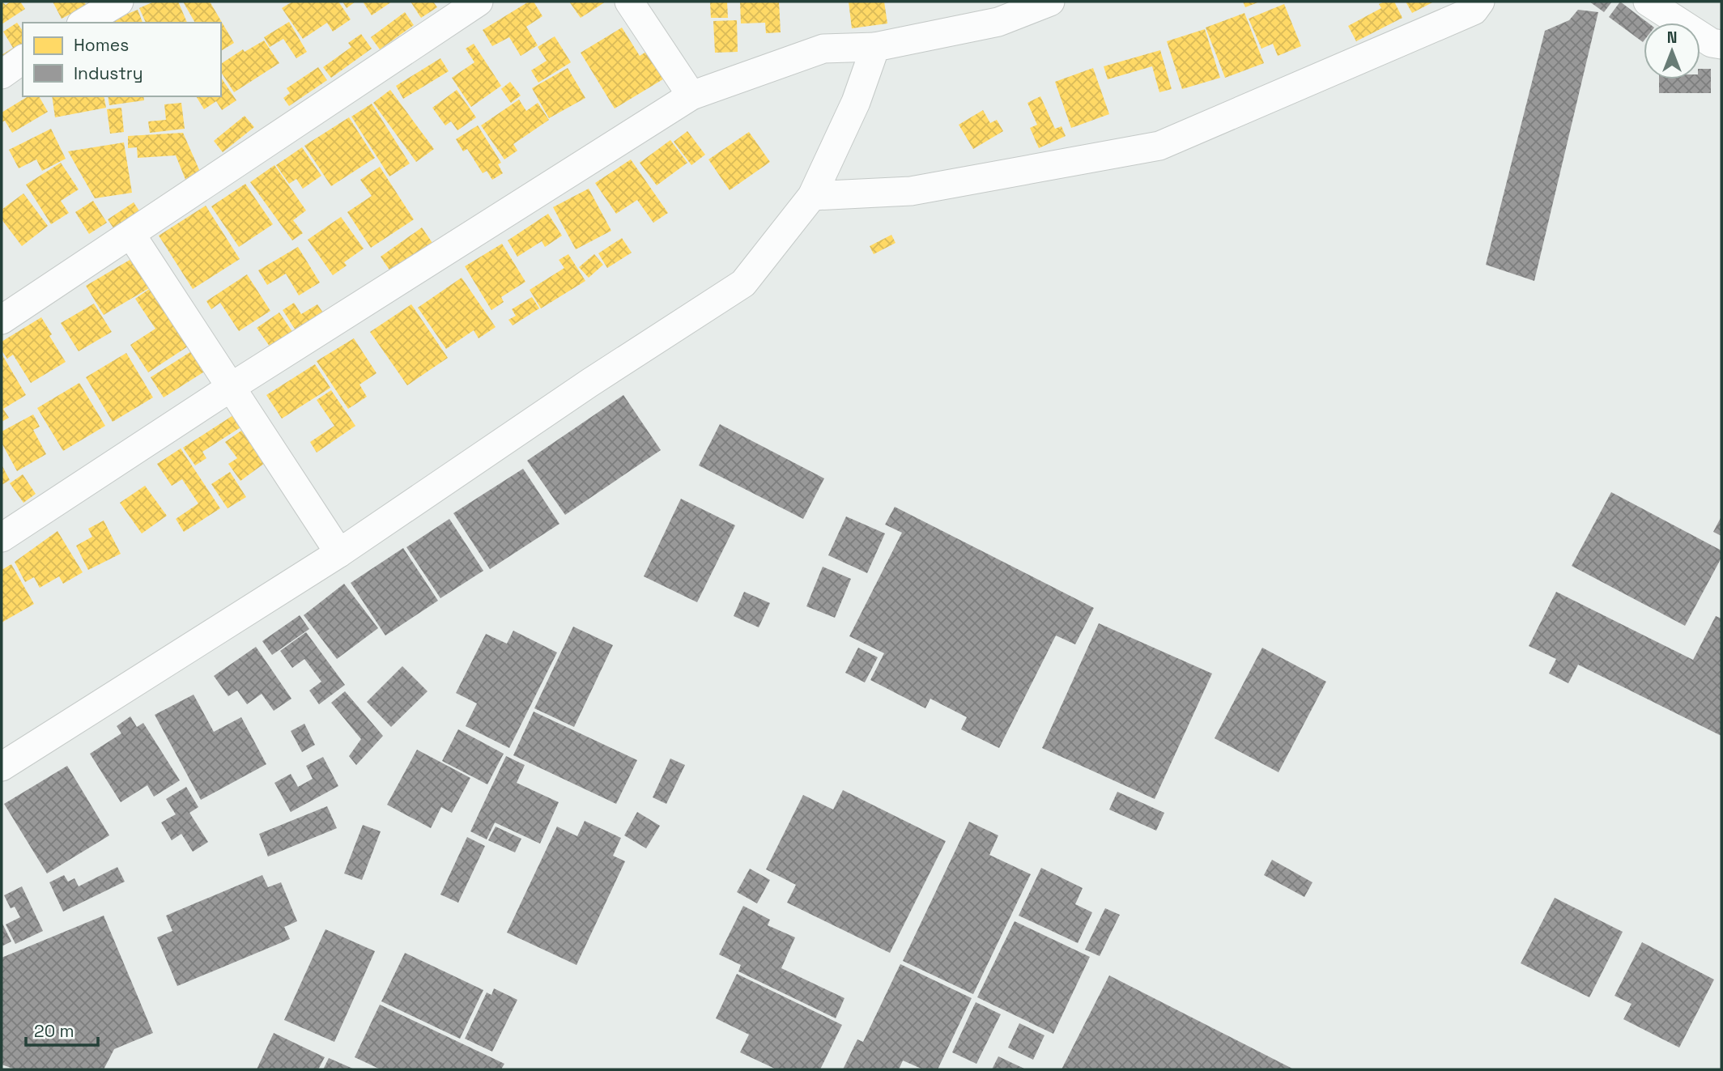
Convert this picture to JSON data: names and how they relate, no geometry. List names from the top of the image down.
{
  "legend": ["Homes", "Industry"],
  "scale_bar": "20 m",
  "north": "top"
}
